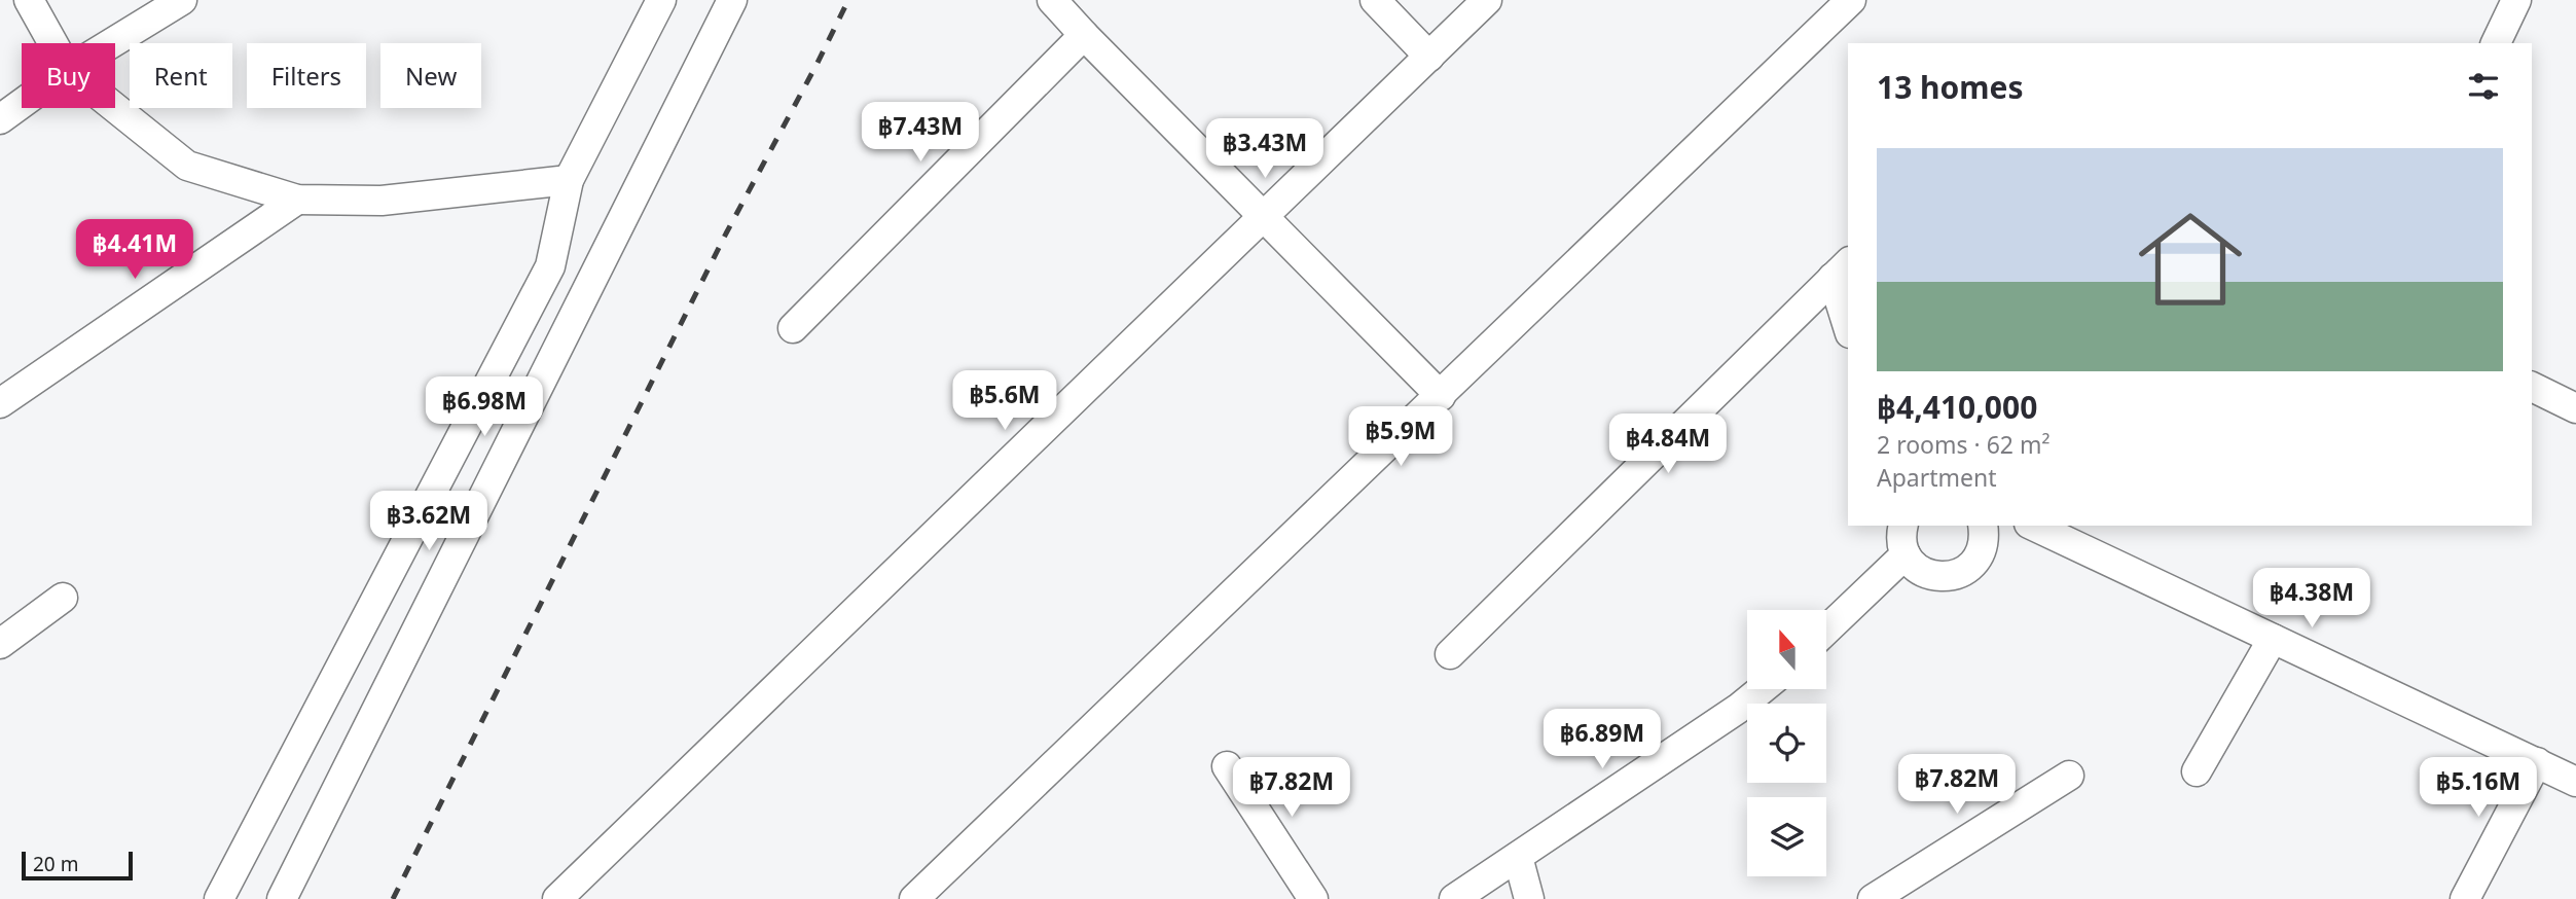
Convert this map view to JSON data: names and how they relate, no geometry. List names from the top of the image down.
{
  "scale_bar": "20 m",
  "north": "top",
  "page": {
    "chip": [
      "Buy",
      "Rent",
      "Filters",
      "New"
    ],
    "heading": "13 homes",
    "price": [
      "฿7.43M",
      "฿3.43M",
      "฿4.41M",
      "฿5.6M",
      "฿6.98M",
      "฿5.9M",
      "฿4.84M",
      "฿3.62M",
      "฿4.38M",
      "฿6.89M",
      "฿7.82M",
      "฿7.82M",
      "฿5.16M"
    ],
    "list": [
      {
        "name": "฿4,410,000",
        "note": "2 rooms · 62 m² · Apartment"
      }
    ],
    "scale": "20 m"
  }
}
